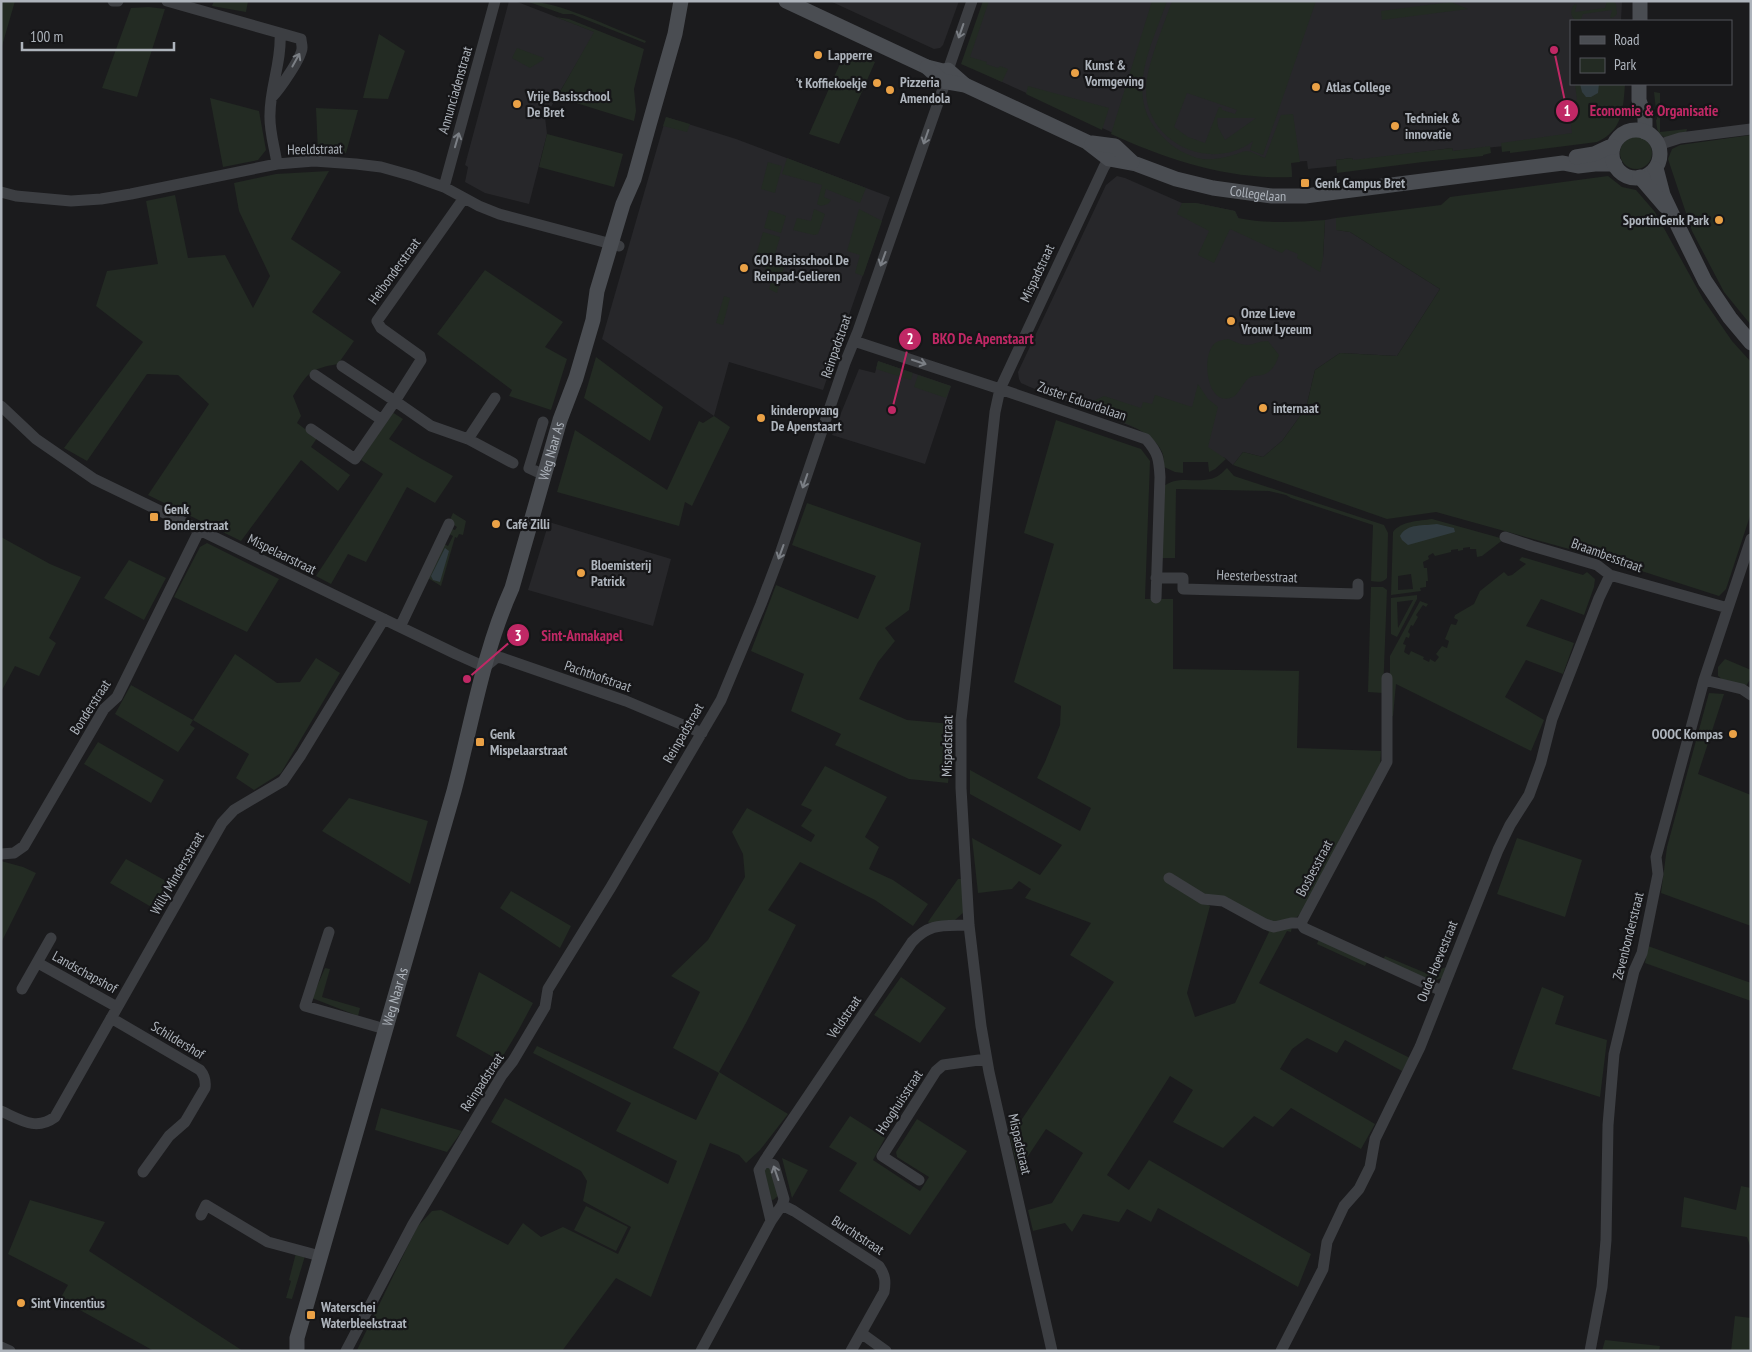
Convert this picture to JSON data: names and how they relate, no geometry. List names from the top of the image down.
{
  "streets": {
    "main road": ["Collegelaan", "Weg Naar As"],
    "street": [
      "Annunciadenstraat",
      "Heeldstraat",
      "Heibonderstraat",
      "Mispadstraat",
      "Reinpadstraat",
      "Zuster Eduardalaan",
      "Mispelaarstraat",
      "Braambesstraat",
      "Heesterbesstraat",
      "Pachthofstraat",
      "Bonderstraat",
      "Bosbesstraat",
      "Willy Mindersstraat",
      "Zevenbonderstraat",
      "Oude Hoevestraat",
      "Landschapshof",
      "Veldstraat",
      "Schildershof",
      "Hooghuisstraat",
      "Burchtstraat"
    ]
  },
  "crossings": [
    ["Annunciadenstraat", "Heeldstraat"],
    ["Heeldstraat", "Heibonderstraat"],
    ["Heeldstraat", "Weg Naar As"],
    ["Collegelaan", "Mispadstraat"],
    ["Collegelaan", "Reinpadstraat"],
    ["Mispadstraat", "Zuster Eduardalaan"],
    ["Mispadstraat", "Veldstraat"],
    ["Mispadstraat", "Hooghuisstraat"],
    ["Reinpadstraat", "Zuster Eduardalaan"],
    ["Reinpadstraat", "Pachthofstraat"],
    ["Zuster Eduardalaan", "Heesterbesstraat"],
    ["Weg Naar As", "Mispelaarstraat"],
    ["Weg Naar As", "Pachthofstraat"],
    ["Mispelaarstraat", "Bonderstraat"],
    ["Mispelaarstraat", "Willy Mindersstraat"],
    ["Braambesstraat", "Zevenbonderstraat"],
    ["Braambesstraat", "Oude Hoevestraat"],
    ["Willy Mindersstraat", "Landschapshof"],
    ["Willy Mindersstraat", "Schildershof"]
  ],
  "one_way": ["Annunciadenstraat", "Reinpadstraat"],
  "places": {
    "other": [
      "Economie & Organisatie",
      "Lapperre",
      "Kunst & Vormgeving",
      "'t Koffiekoekje",
      "Atlas College",
      "Pizzeria Amendola",
      "Vrije Basisschool De Bret",
      "Techniek & innovatie",
      "SportinGenk Park",
      "GO! Basisschool De Reinpad-Gelieren",
      "Onze Lieve Vrouw Lyceum",
      "internaat",
      "BKO De Apenstaart",
      "kinderopvang De Apenstaart",
      "Café Zilli",
      "Bloemisterij Patrick",
      "Sint-Annakapel",
      "OOOC Kompas",
      "Sint Vincentius"
    ],
    "transit": [
      "Genk Campus Bret",
      "Genk Bonderstraat",
      "Genk Mispelaarstraat",
      "Waterschei Waterbleekstraat"
    ]
  },
  "legend": ["Road", "Park"],
  "scale_bar": "100 m"
}
